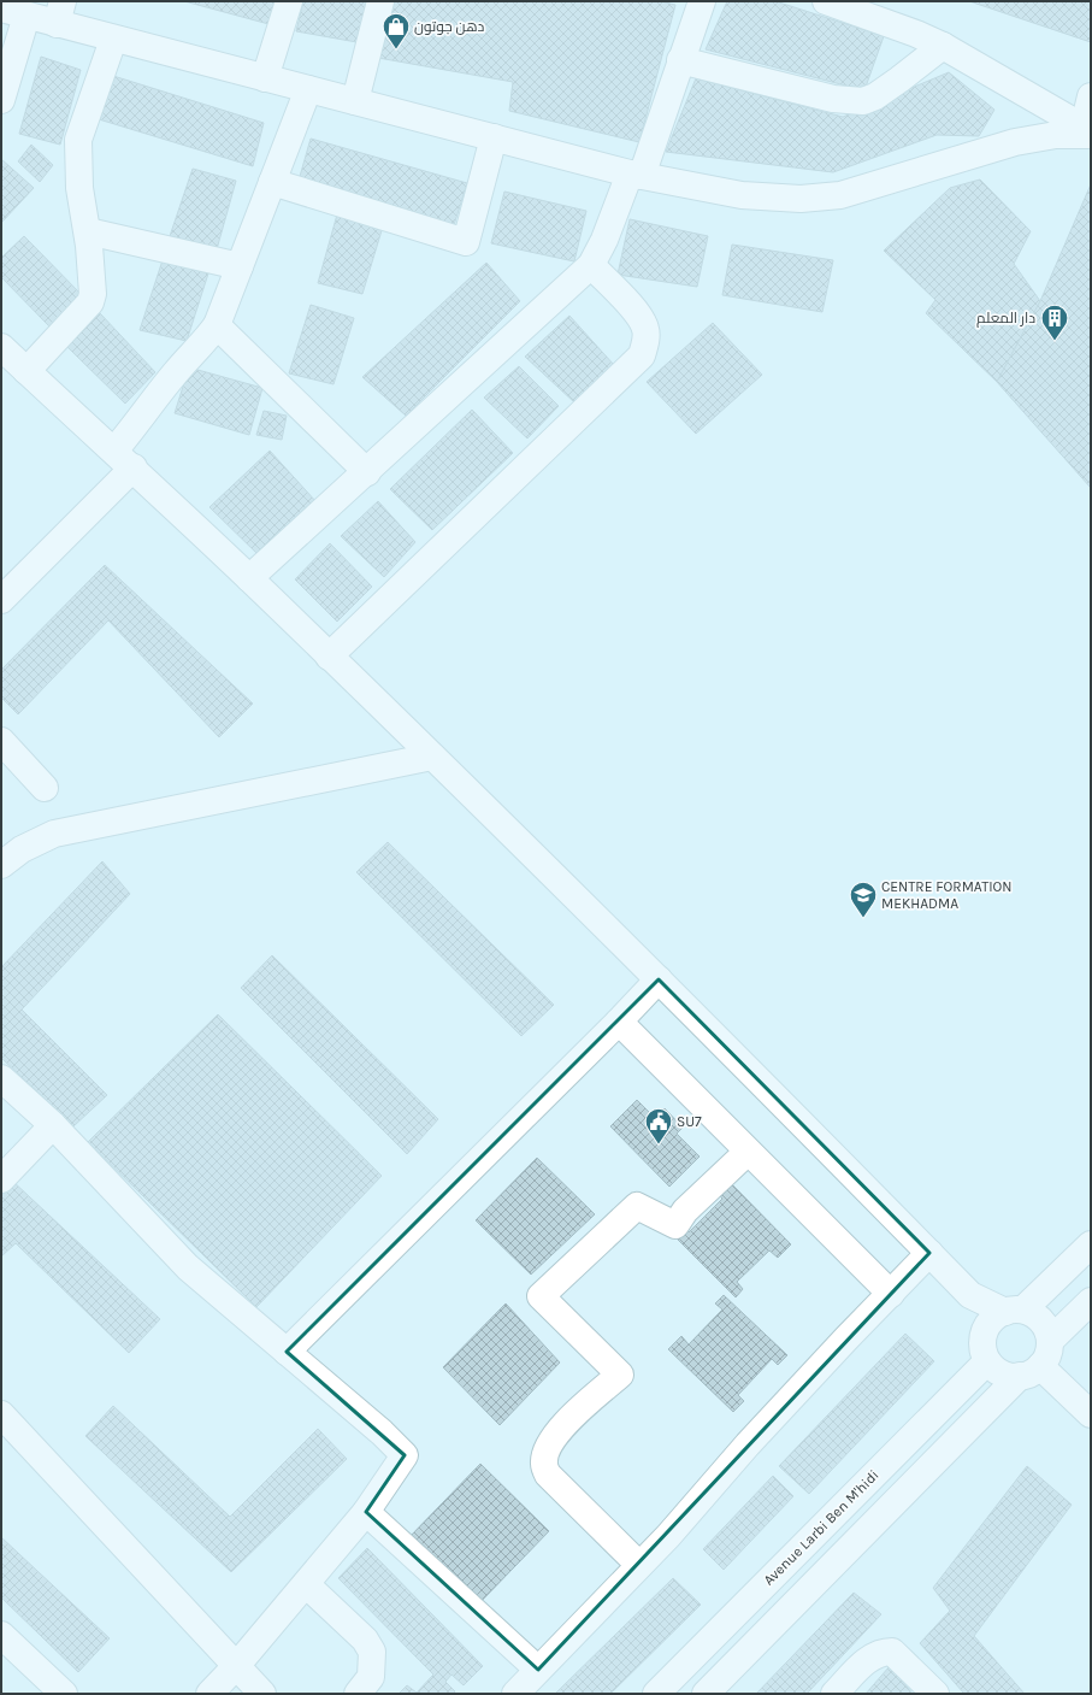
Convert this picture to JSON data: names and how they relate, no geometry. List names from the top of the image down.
{
  "streets": {
    "street": ["Avenue Larbi Ben M'hidi"]
  },
  "places": {
    "shop": ["دهن جوتون"],
    "building": ["دار المعلم"],
    "school or university": ["CENTRE FORMATION MEKHADMA"],
    "public building": ["SU7"]
  }
}
